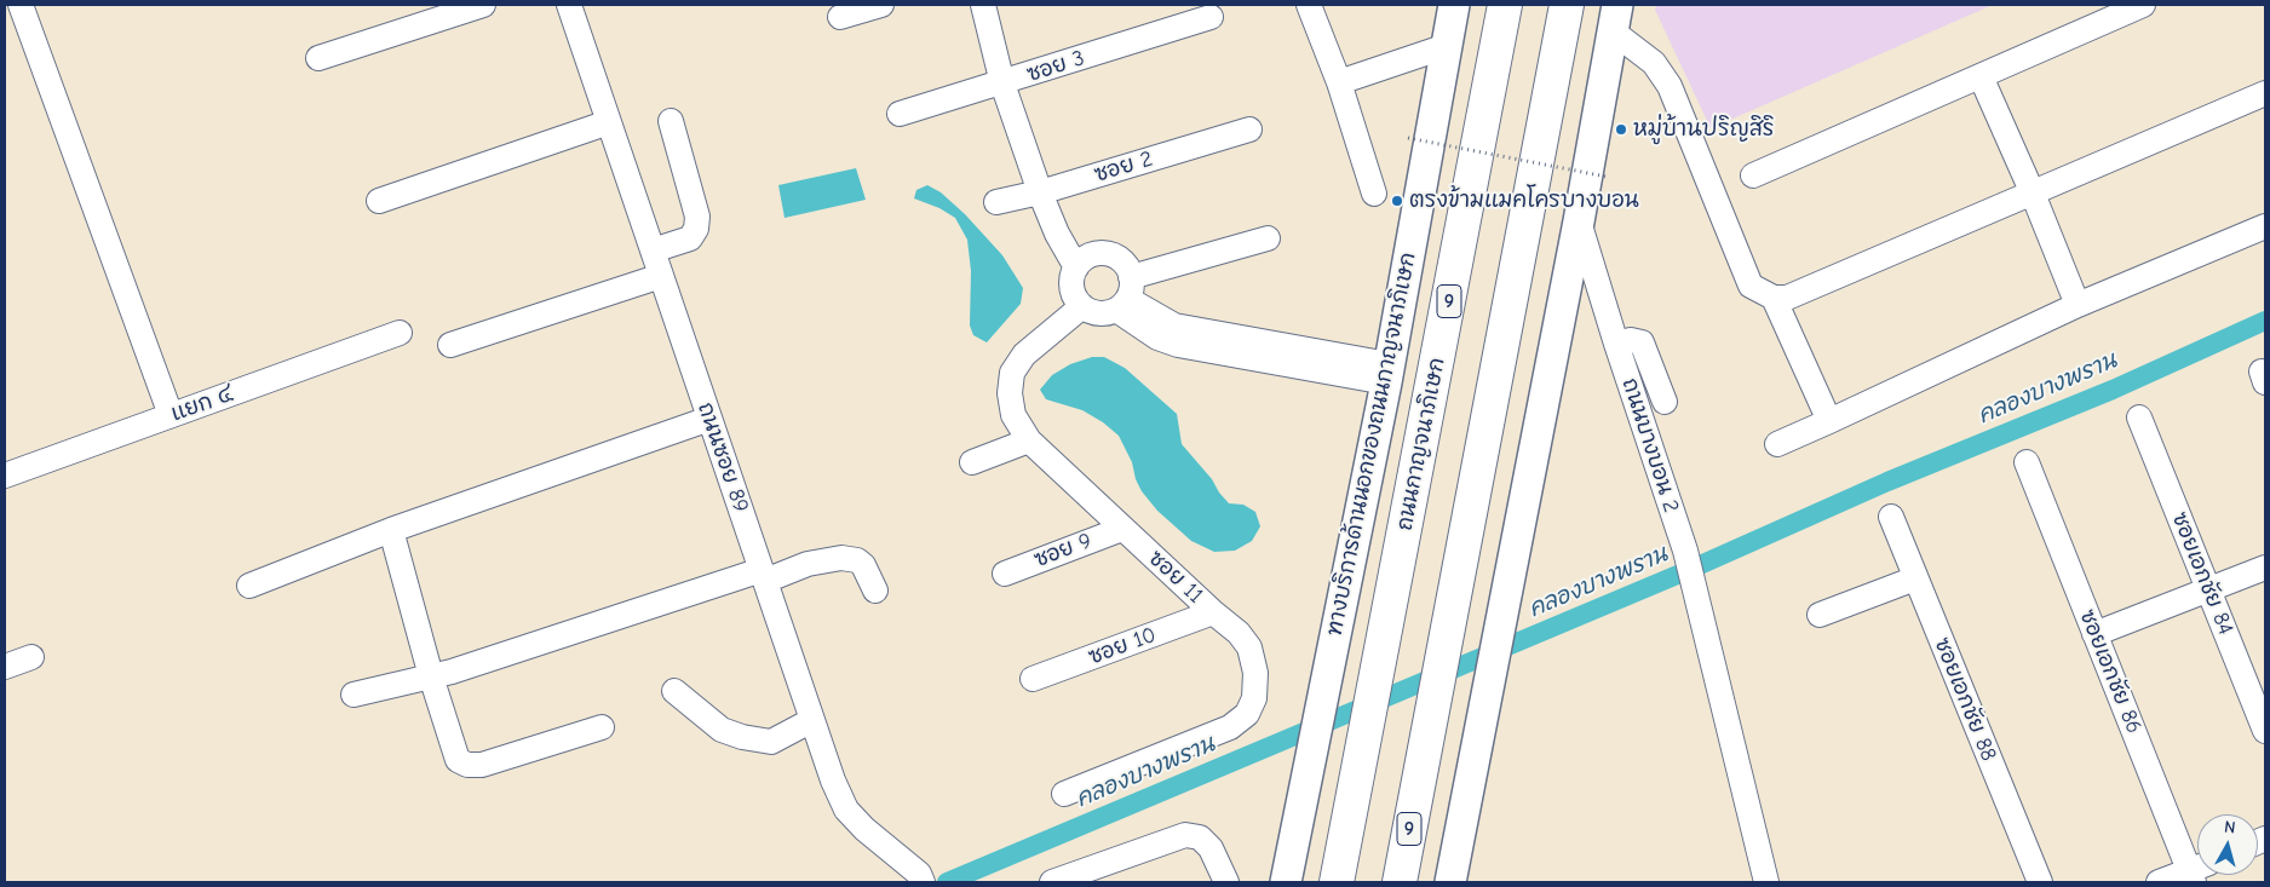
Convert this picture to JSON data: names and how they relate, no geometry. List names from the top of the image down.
{
  "streets": {
    "highway": ["9", "ถนนกาญจนาภิเษก"],
    "main road": ["ทางบริการด้านนอกของถนนกาญจนาภิเษก"],
    "street": [
      "ซอย 3",
      "ซอย 2",
      "แยก ๔",
      "ถนนบางบอน 2",
      "ถนนซอย 89",
      "ซอย 9",
      "ซอยเอกชัย 84",
      "ซอย 11",
      "ซอย 10",
      "ซอยเอกชัย 86",
      "ซอยเอกชัย 88"
    ]
  },
  "crossings": [
    ["ซอย 9", "ซอย 11"],
    ["ซอย 11", "ซอย 10"]
  ],
  "water": ["คลองบางพราน"],
  "places": ["หมู่บ้านปริญสิริ", "ตรงข้ามแมคโครบางบอน"],
  "north": "top"
}
